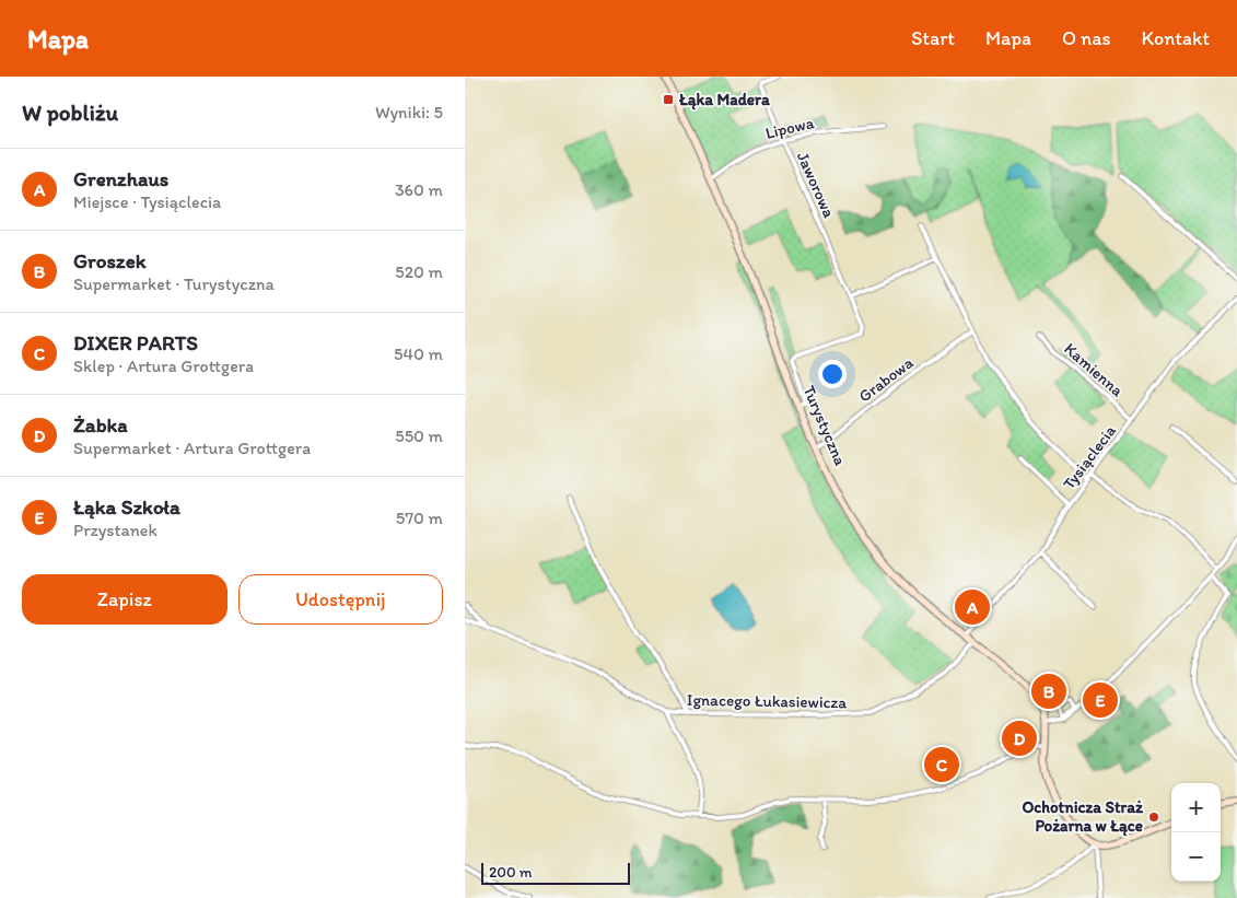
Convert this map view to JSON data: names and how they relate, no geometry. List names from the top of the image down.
{
  "streets": {
    "main road": ["Turystyczna"],
    "street": [
      "Lipowa",
      "Jaworowa",
      "Kamienna",
      "Grabowa",
      "Tysiąclecia",
      "Ignacego Łukasiewicza"
    ]
  },
  "crossings": [
    ["Lipowa", "Jaworowa"],
    ["Lipowa", "Turystyczna"],
    ["Jaworowa", "Turystyczna"],
    ["Kamienna", "Tysiąclecia"],
    ["Grabowa", "Turystyczna"],
    ["Turystyczna", "Tysiąclecia"],
    ["Turystyczna", "Ignacego Łukasiewicza"]
  ],
  "places": {
    "transit": ["Łąka Madera"],
    "other": ["Ochotnicza Straż Pożarna w Łące"]
  },
  "scale_bar": "200 m",
  "page": {
    "header": "Mapa",
    "nav": [
      "Start",
      "Mapa",
      "O nas",
      "Kontakt"
    ],
    "heading": ["W pobliżu", "Wyniki: 5"],
    "list": [
      {
        "mark": "A",
        "name": "Grenzhaus",
        "note": "Miejsce · Tysiąclecia",
        "value": "360 m"
      },
      {
        "mark": "B",
        "name": "Groszek",
        "note": "Supermarket · Turystyczna",
        "value": "520 m"
      },
      {
        "mark": "C",
        "name": "DIXER PARTS",
        "note": "Sklep · Artura Grottgera",
        "value": "540 m"
      },
      {
        "mark": "D",
        "name": "Żabka",
        "note": "Supermarket · Artura Grottgera",
        "value": "550 m"
      },
      {
        "mark": "E",
        "name": "Łąka Szkoła",
        "note": "Przystanek",
        "value": "570 m"
      }
    ],
    "buttons": ["Zapisz", "Udostępnij"],
    "pins": [
      "A",
      "B",
      "E",
      "D",
      "C"
    ],
    "map_buttons": ["+", "−"],
    "scale": "200 m"
  }
}
